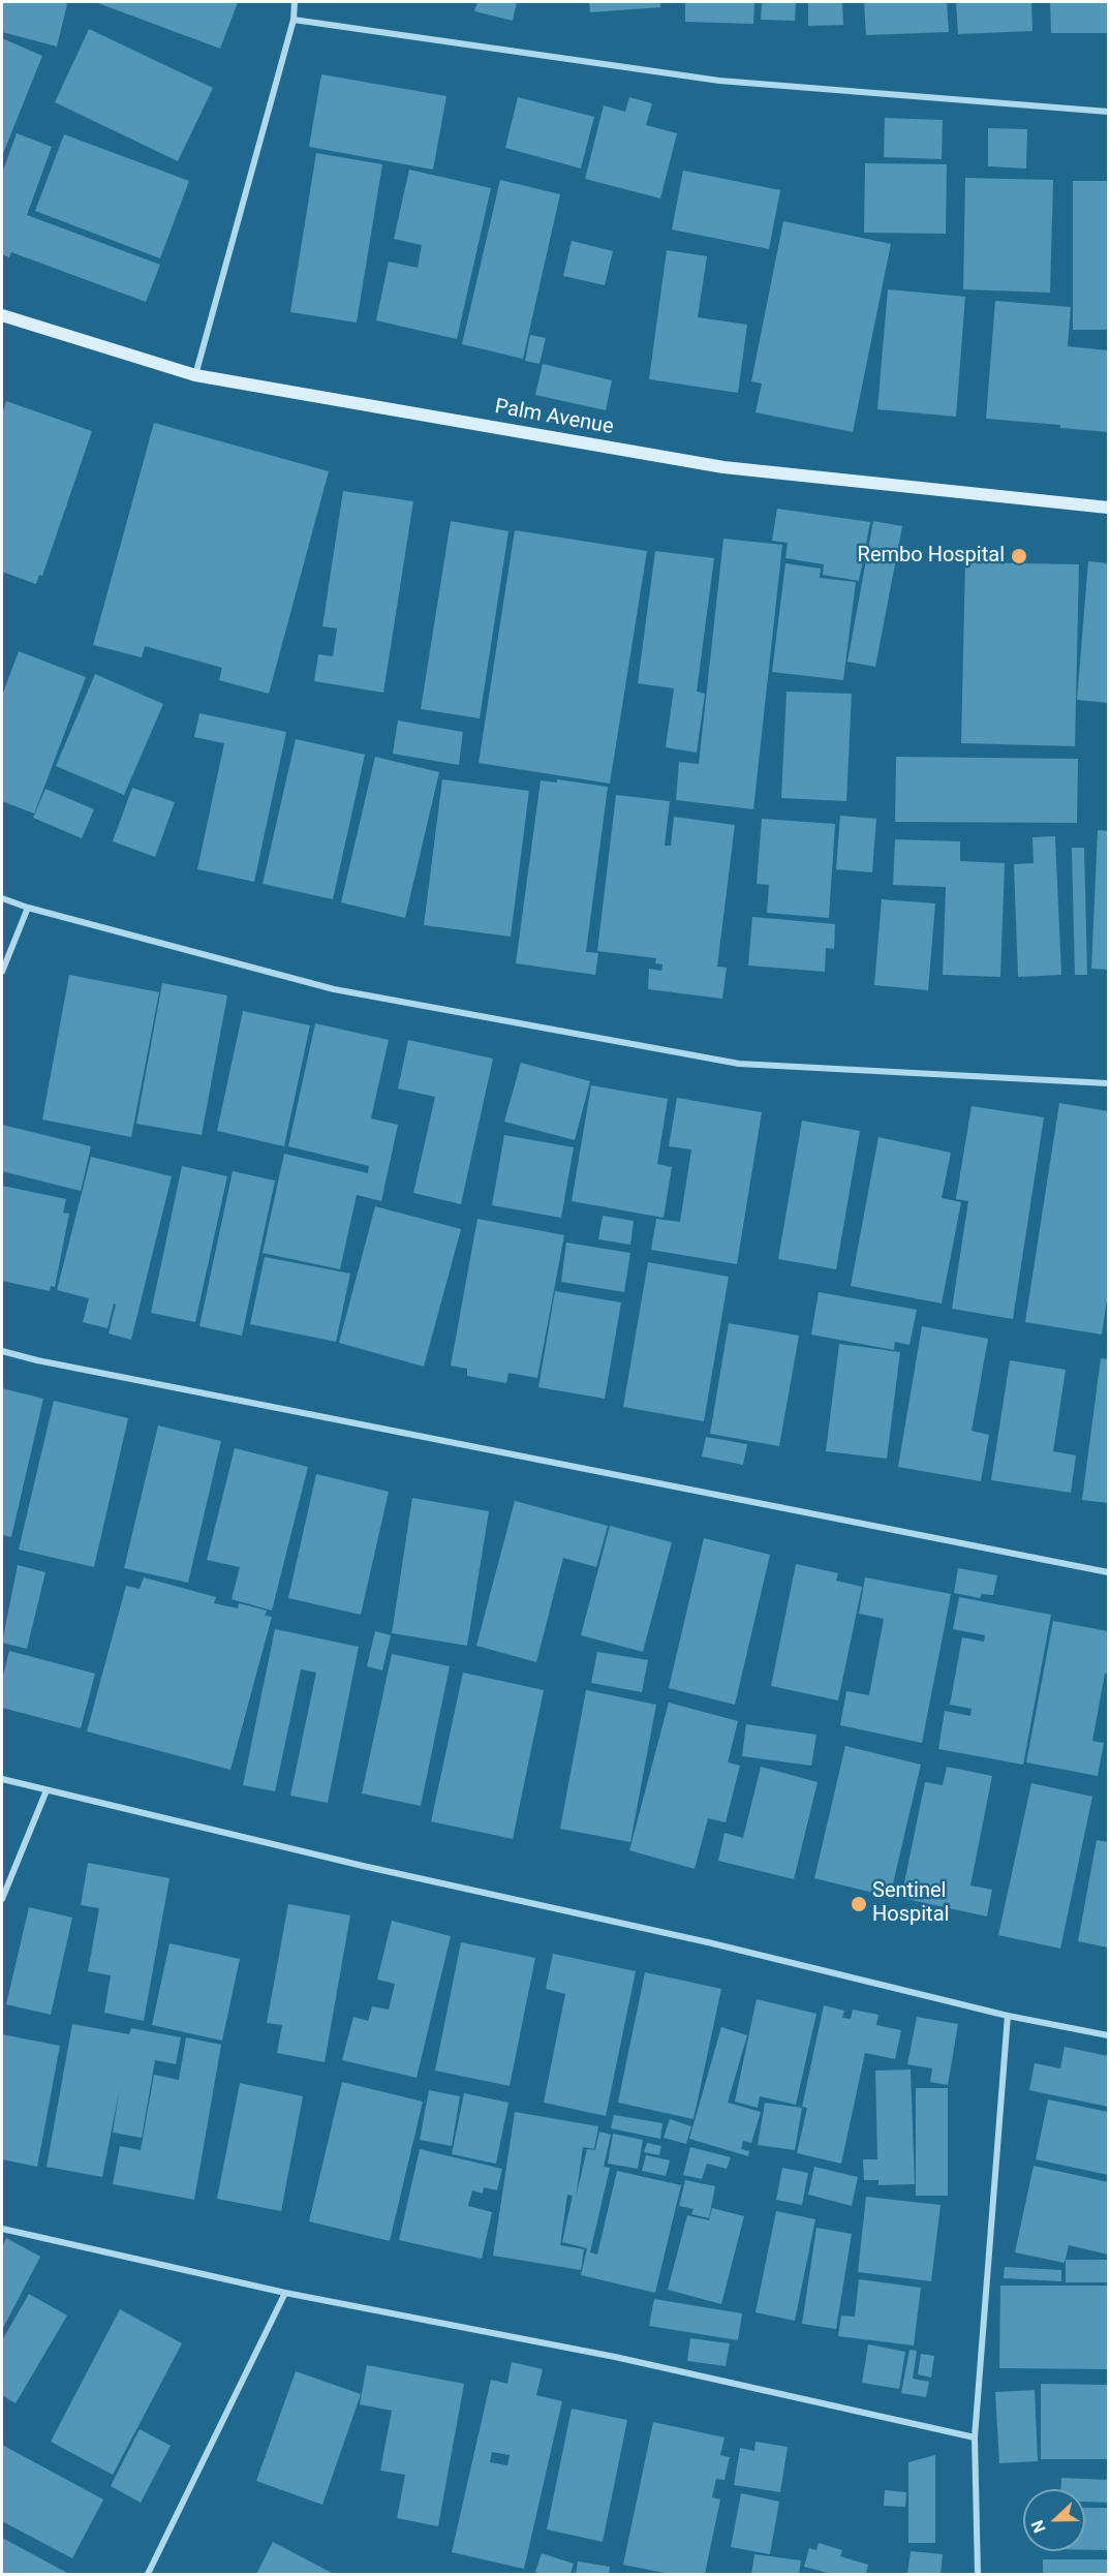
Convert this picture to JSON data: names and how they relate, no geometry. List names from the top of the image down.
{
  "streets": {
    "street": ["Palm Avenue"]
  },
  "places": ["Rembo Hospital", "Sentinel Hospital"],
  "north": "left"
}
